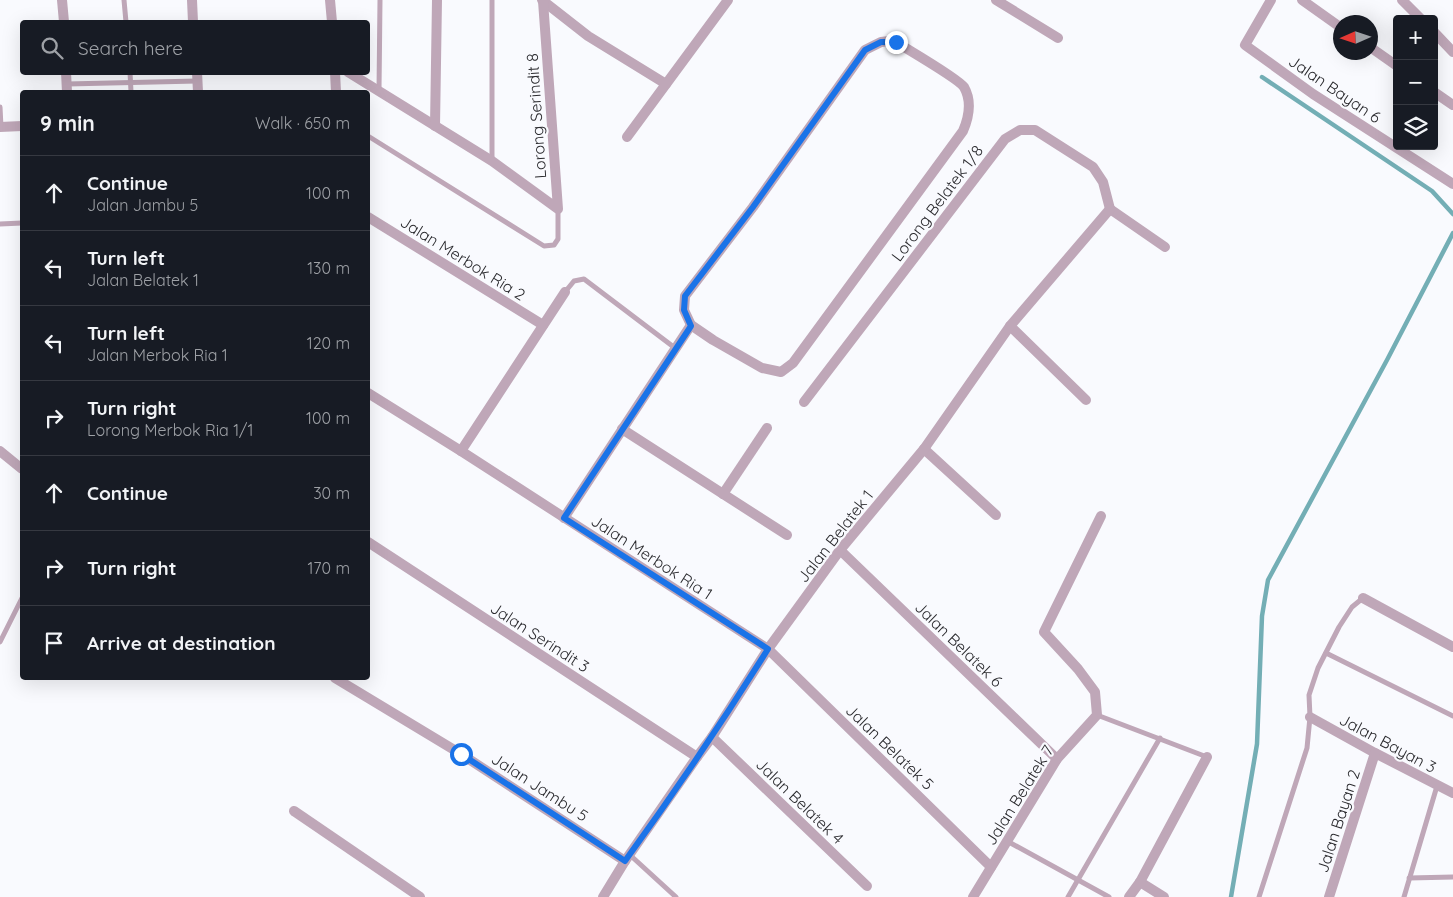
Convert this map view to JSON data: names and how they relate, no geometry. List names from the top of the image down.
{
  "streets": {
    "street": [
      "Jalan Bayan 6",
      "Lorong Serindit 8",
      "Lorong Belatek 1/8",
      "Jalan Merbok Ria 2",
      "Jalan Belatek 1",
      "Jalan Merbok Ria 1",
      "Jalan Serindit 3",
      "Jalan Belatek 6",
      "Jalan Bayan 3",
      "Jalan Belatek 5",
      "Jalan Jambu 5",
      "Jalan Belatek 7",
      "Jalan Belatek 4",
      "Jalan Bayan 2"
    ]
  },
  "crossings": [
    ["Lorong Belatek 1/8", "Jalan Belatek 1"],
    ["Jalan Belatek 1", "Jalan Merbok Ria 1"],
    ["Jalan Belatek 1", "Jalan Serindit 3"],
    ["Jalan Belatek 1", "Jalan Belatek 6"],
    ["Jalan Belatek 1", "Jalan Belatek 5"],
    ["Jalan Belatek 1", "Jalan Jambu 5"],
    ["Jalan Belatek 1", "Jalan Belatek 4"],
    ["Jalan Merbok Ria 1", "Jalan Belatek 5"],
    ["Jalan Belatek 6", "Jalan Belatek 7"],
    ["Jalan Bayan 3", "Jalan Bayan 2"],
    ["Jalan Belatek 5", "Jalan Belatek 7"]
  ],
  "north": "left",
  "page": {
    "map_buttons": ["+", "−"],
    "search": "Search here",
    "heading": ["9 min", "Walk · 650 m"],
    "list": [
      ["Continue", "Jalan Jambu 5", "100 m"],
      ["Turn left", "Jalan Belatek 1", "130 m"],
      ["Turn left", "Jalan Merbok Ria 1", "120 m"],
      ["Turn right", "Lorong Merbok Ria 1/1", "100 m"],
      ["Continue", "30 m"],
      ["Turn right", "170 m"],
      "Arrive at destination"
    ]
  }
}
